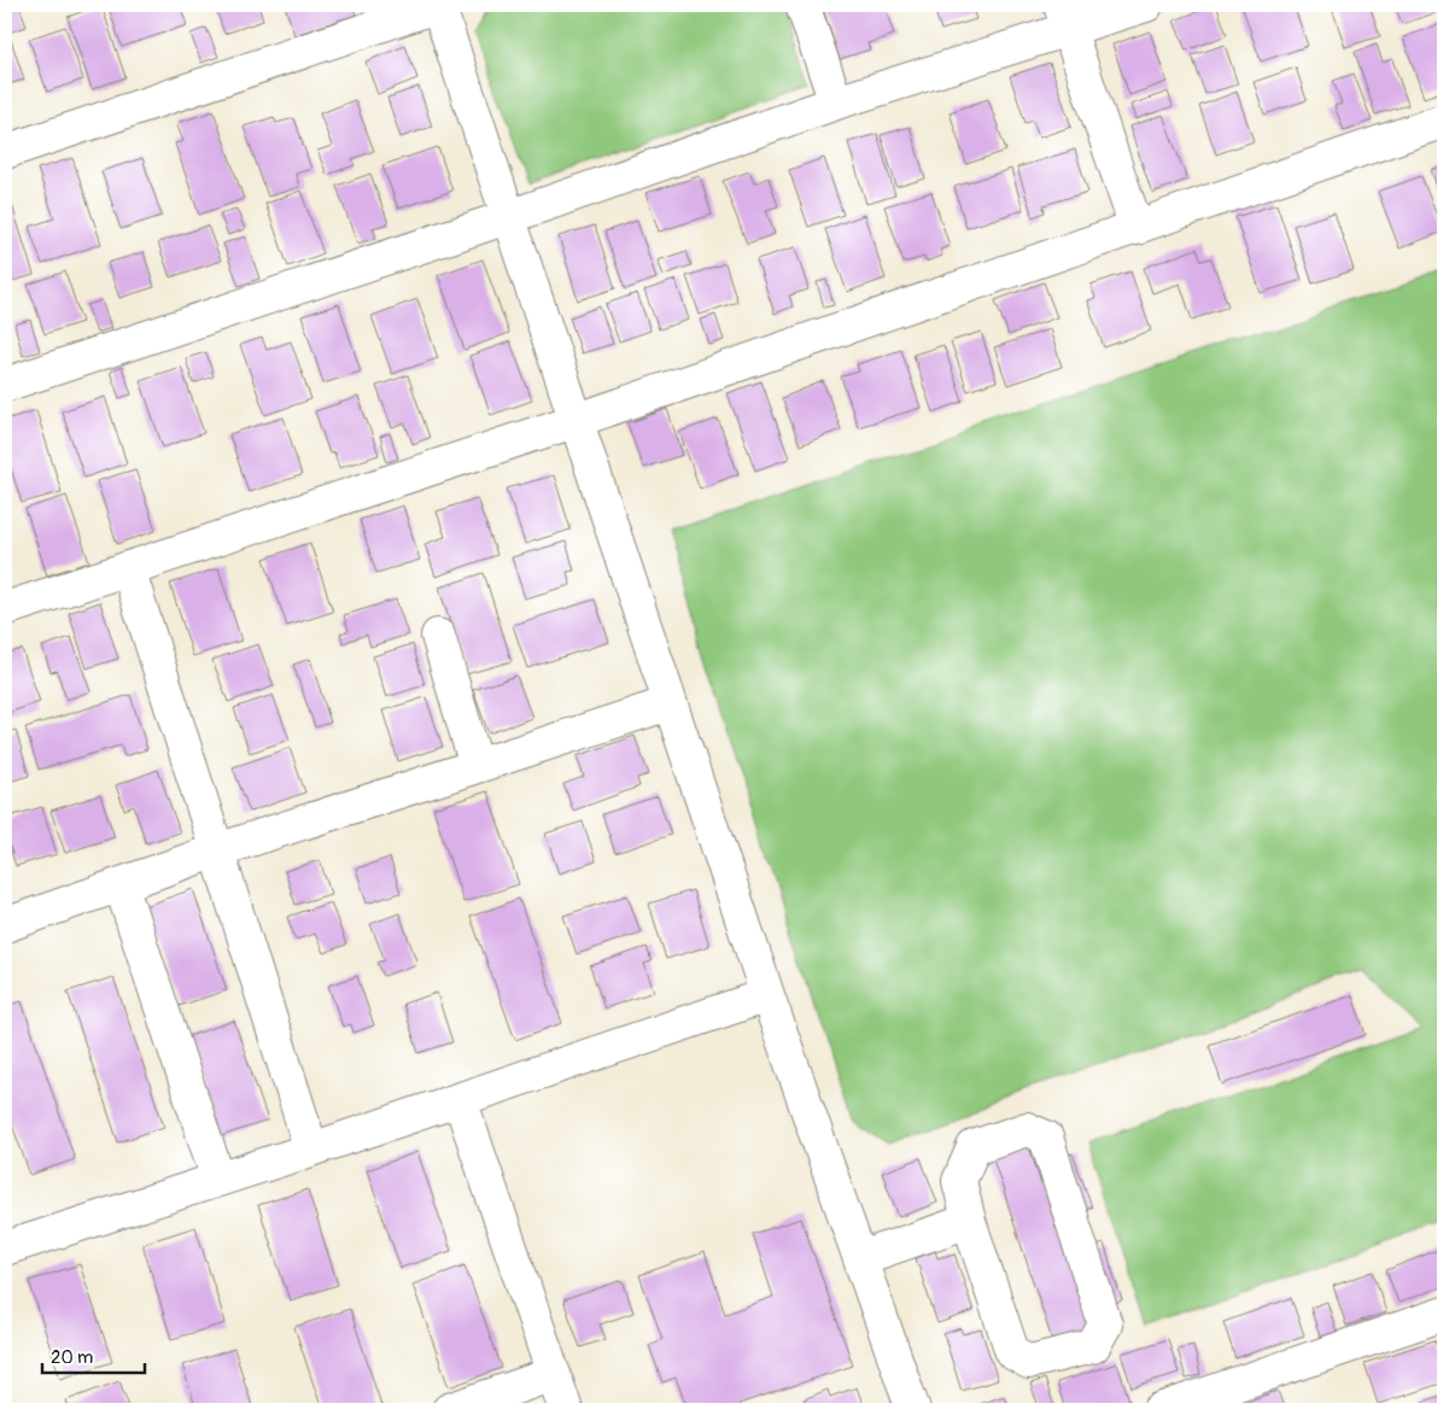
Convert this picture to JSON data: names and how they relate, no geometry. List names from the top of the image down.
{
  "scale_bar": "20 m"
}
